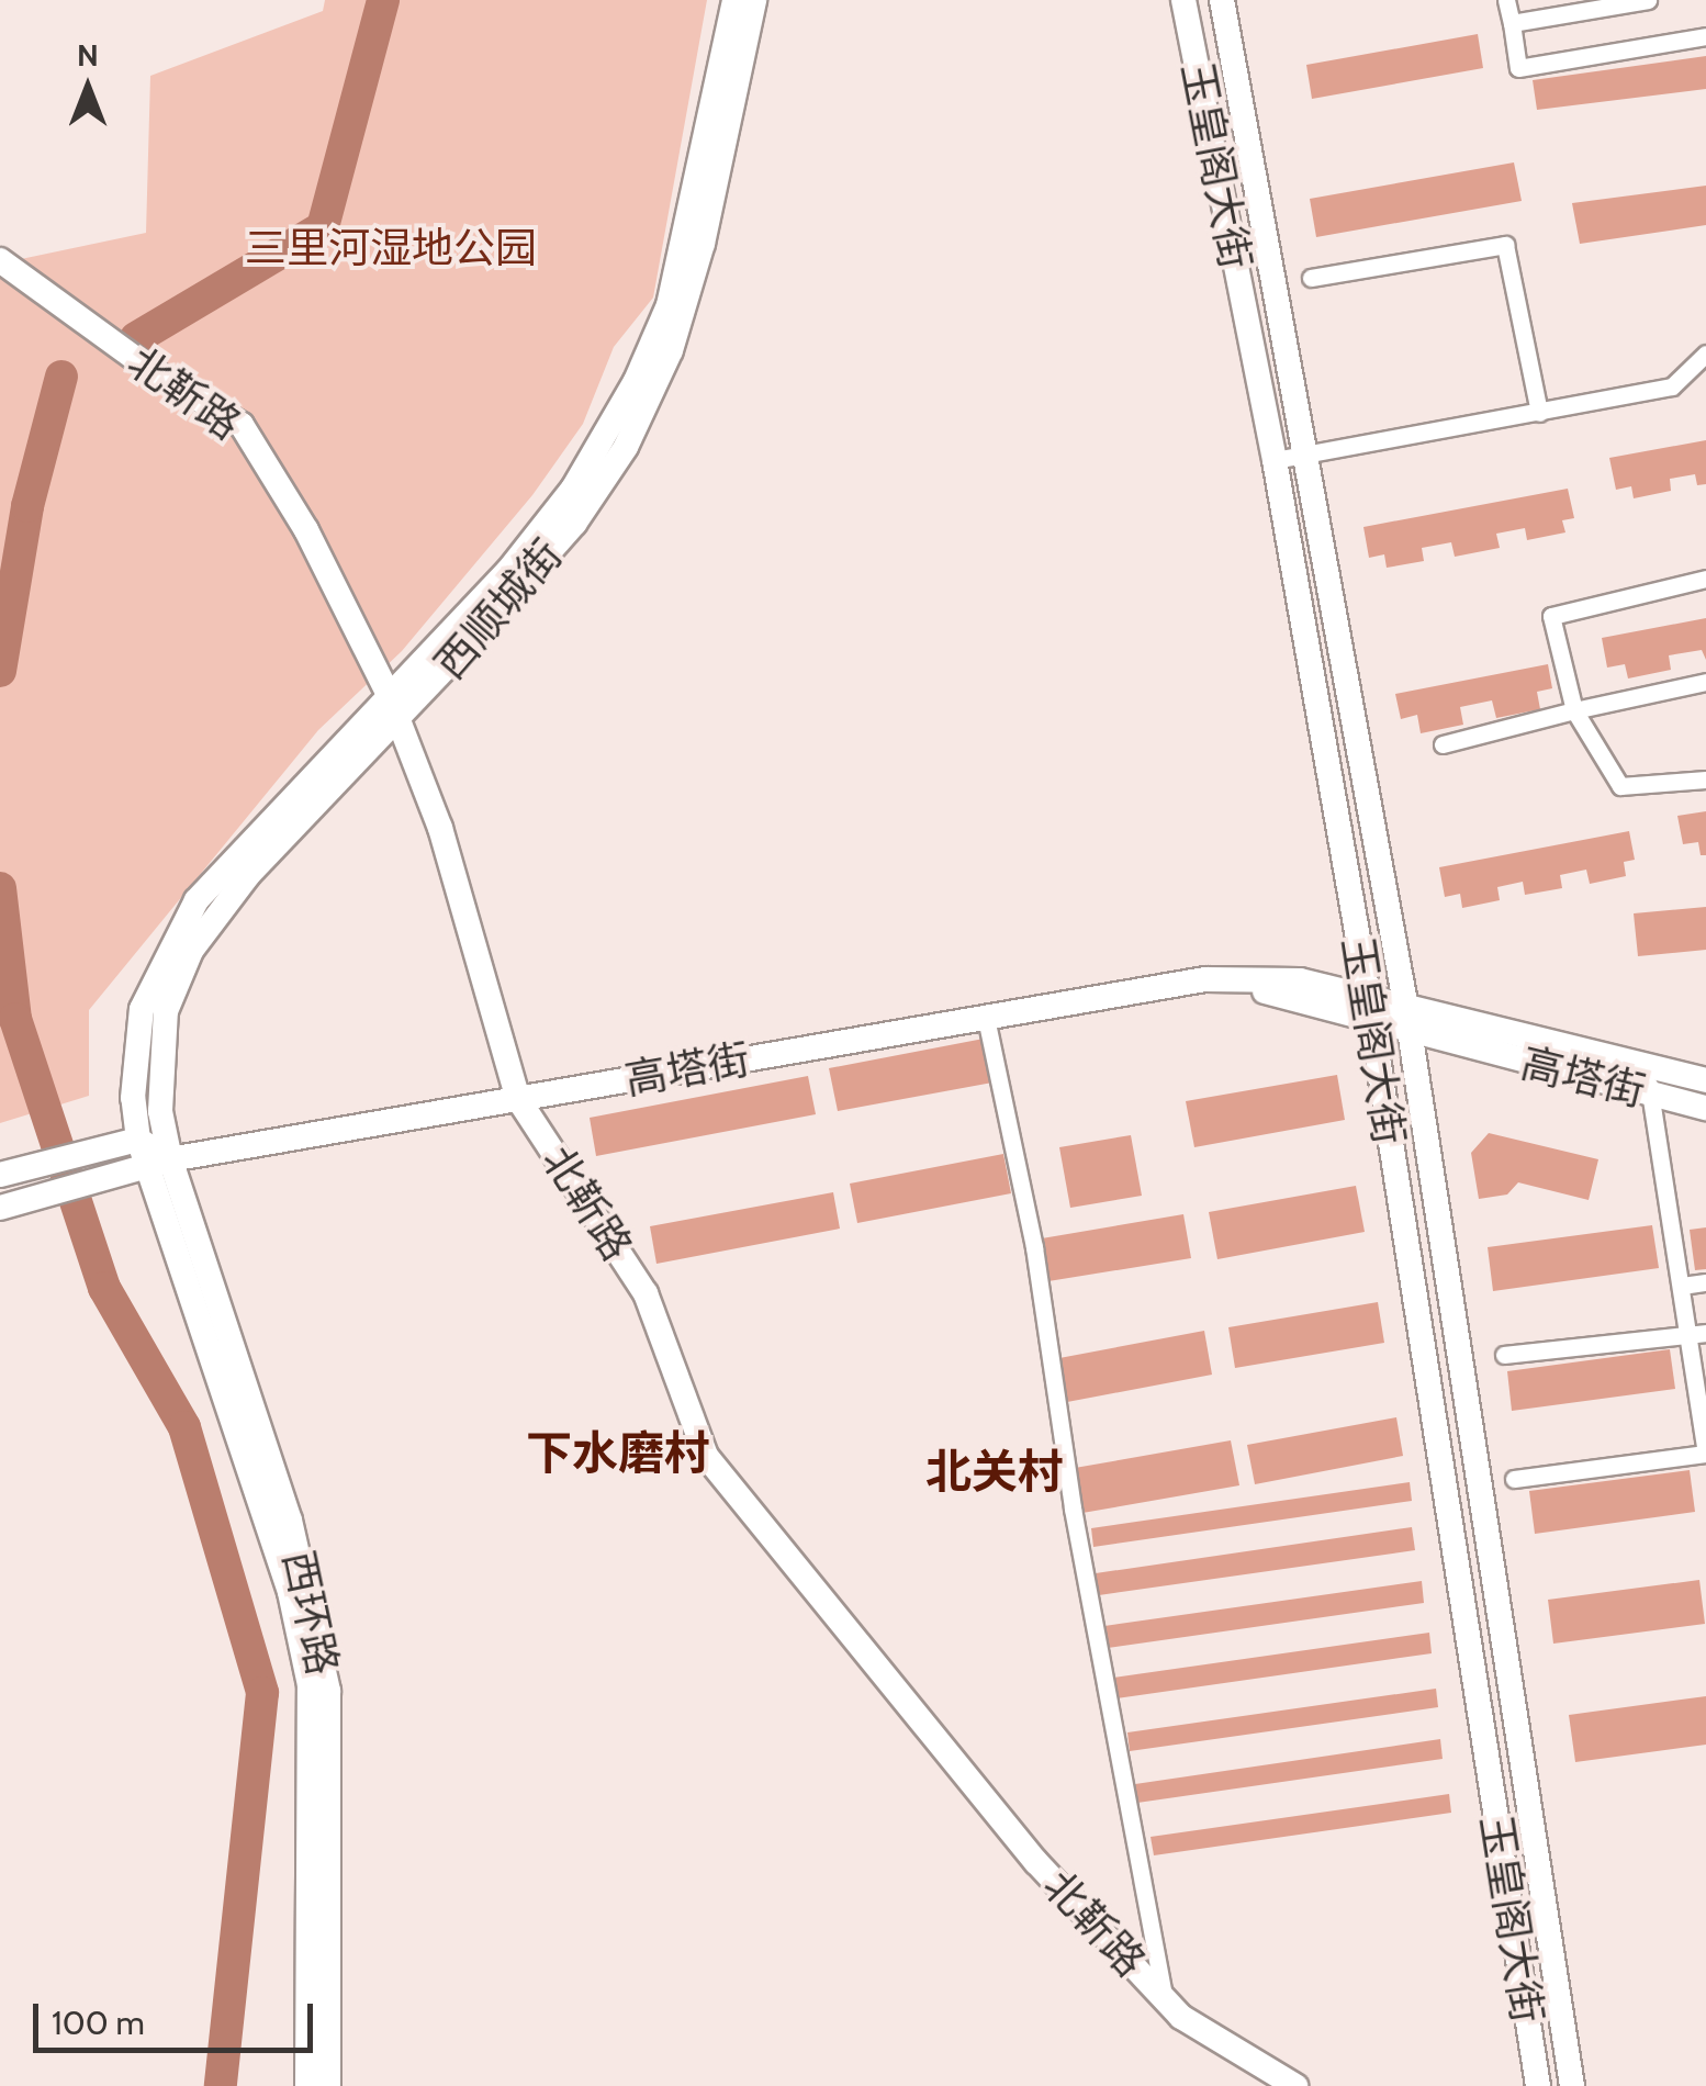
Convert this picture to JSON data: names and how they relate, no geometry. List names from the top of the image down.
{
  "streets": {
    "street": [
      "玉皇阁大街",
      "北靳路",
      "西顺城街",
      "高塔街",
      "西环路"
    ]
  },
  "crossings": [
    ["玉皇阁大街", "高塔街"],
    ["北靳路", "西顺城街"],
    ["北靳路", "高塔街"],
    ["西顺城街", "高塔街"],
    ["西顺城街", "西环路"],
    ["高塔街", "西环路"]
  ],
  "districts": ["下水磨村", "北关村"],
  "parks": ["三里河湿地公园"],
  "scale_bar": "100 m",
  "north": "top"
}
